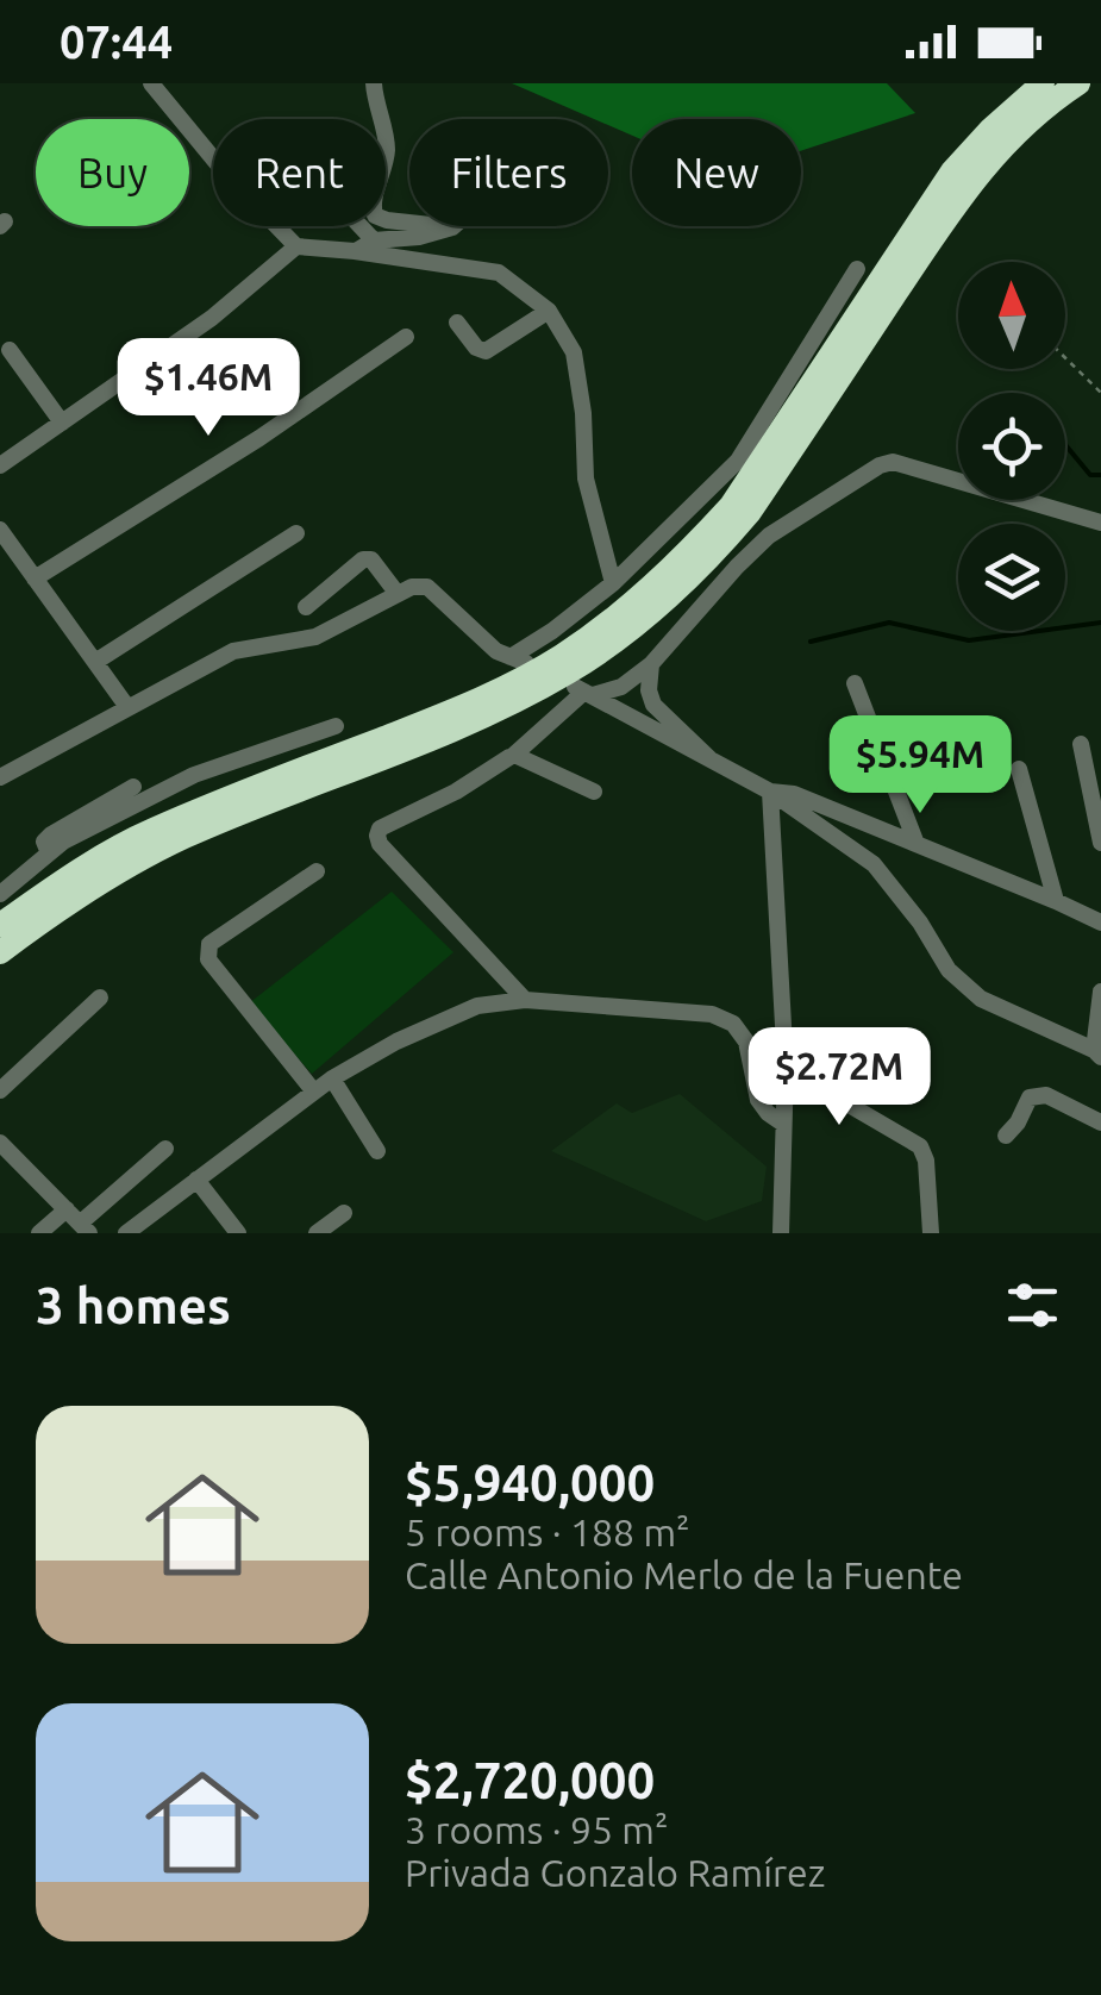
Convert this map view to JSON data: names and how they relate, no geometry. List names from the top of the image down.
{
  "north": "top",
  "page": {
    "status": "07:44",
    "chip": [
      "Buy",
      "Rent",
      "Filters",
      "New"
    ],
    "price": ["$1.46M", "$5.94M", "$2.72M"],
    "heading": "3 homes",
    "list": [
      {
        "name": "$5,940,000",
        "note": "5 rooms · 188 m² · Calle Antonio Merlo de la Fuente"
      },
      {
        "name": "$2,720,000",
        "note": "3 rooms · 95 m² · Privada Gonzalo Ramírez"
      }
    ]
  }
}
